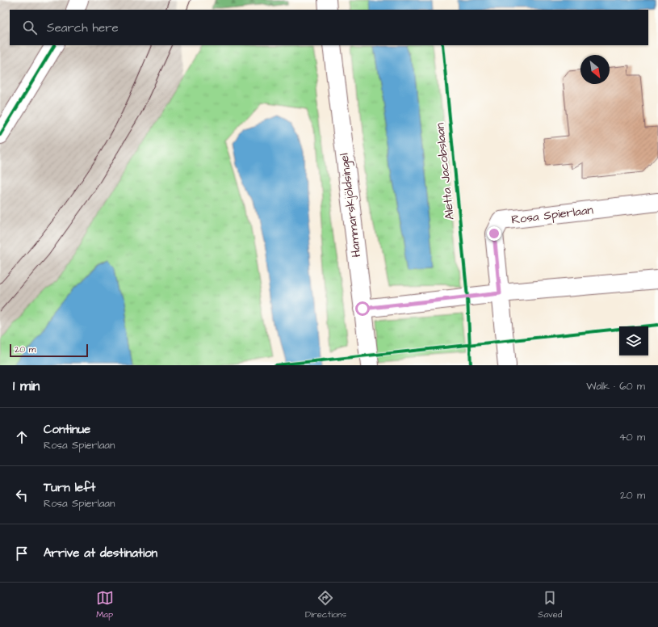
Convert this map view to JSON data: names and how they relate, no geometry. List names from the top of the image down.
{
  "streets": {
    "street": ["Hammarskjöldsingel", "Rosa Spierlaan"],
    "cycle path": ["Aletta Jacobslaan"]
  },
  "scale_bar": "20 m",
  "north": "bottom right",
  "page": {
    "search": "Search here",
    "scale": "20 m",
    "heading": ["1 min", "Walk · 60 m"],
    "list": [
      ["Continue", "Rosa Spierlaan", "40 m"],
      ["Turn left", "Rosa Spierlaan", "20 m"],
      "Arrive at destination"
    ],
    "nav": ["Map", "Directions", "Saved"]
  }
}
